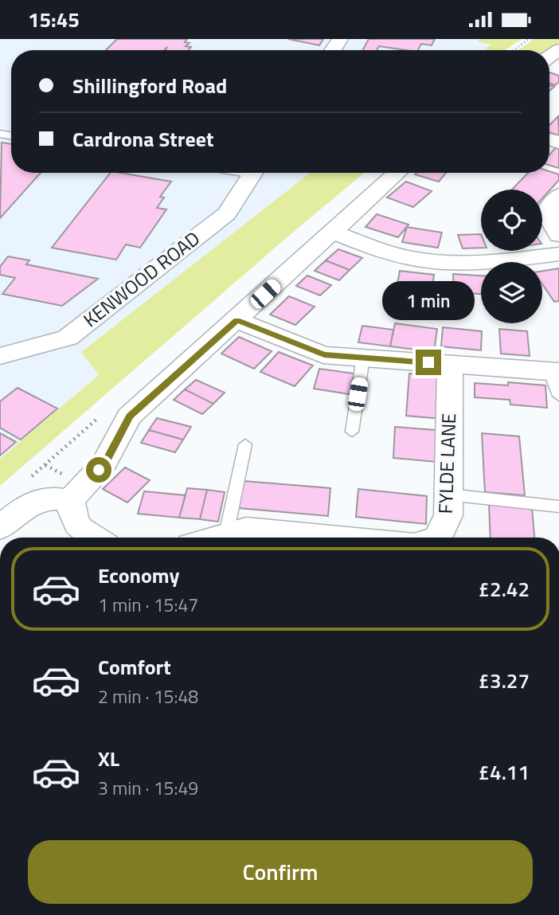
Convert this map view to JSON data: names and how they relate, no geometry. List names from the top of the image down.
{
  "streets": {
    "street": ["KENWOOD ROAD", "FYLDE LANE"]
  },
  "page": {
    "status": "15:45",
    "banner": ["Shillingford Road", "Cardrona Street"],
    "bubble": "1 min",
    "list": [
      {
        "name": "Economy",
        "note": "1 min · 15:47",
        "value": "£2.42"
      },
      {
        "name": "Comfort",
        "note": "2 min · 15:48",
        "value": "£3.27"
      },
      {
        "name": "XL",
        "note": "3 min · 15:49",
        "value": "£4.11"
      }
    ],
    "buttons": "Confirm"
  }
}
